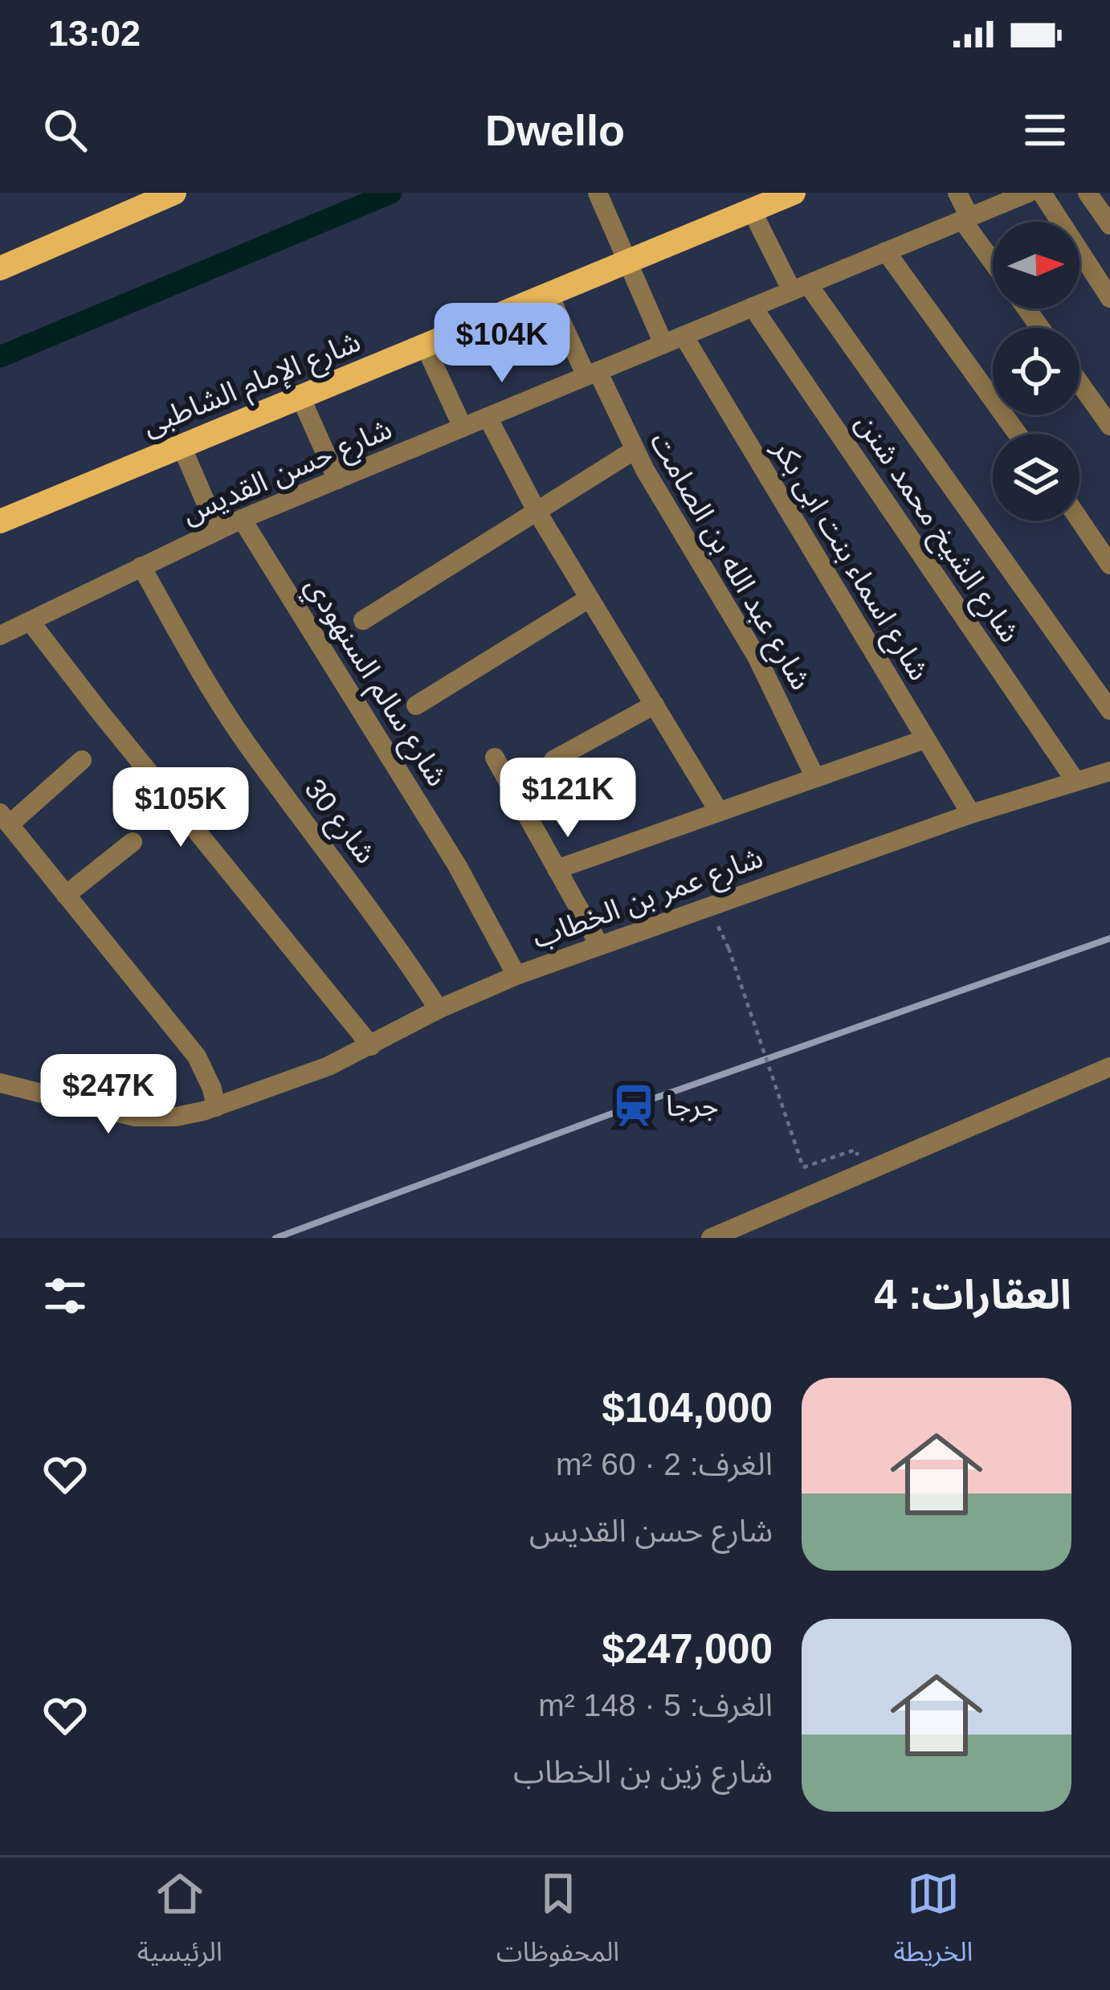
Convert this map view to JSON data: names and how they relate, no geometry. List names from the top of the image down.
{
  "streets": {
    "main road": ["شارع الإمام الشاطبى"],
    "street": [
      "شارع حسن القديس",
      "شارع الشيخ محمد شنن",
      "شارع اسماء بنت ابى بكر",
      "شارع عبد الله بن الصامت",
      "شارع سالم السنهودي",
      "شارع 30",
      "شارع عمر بن الخطاب"
    ]
  },
  "crossings": [
    ["شارع الإمام الشاطبى", "شارع اسماء بنت ابى بكر"],
    ["شارع الإمام الشاطبى", "شارع عبد الله بن الصامت"],
    ["شارع حسن القديس", "شارع الشيخ محمد شنن"],
    ["شارع حسن القديس", "شارع اسماء بنت ابى بكر"],
    ["شارع حسن القديس", "شارع عبد الله بن الصامت"],
    ["شارع حسن القديس", "شارع سالم السنهودي"],
    ["شارع حسن القديس", "شارع 30"],
    ["شارع الشيخ محمد شنن", "شارع عمر بن الخطاب"],
    ["شارع اسماء بنت ابى بكر", "شارع عمر بن الخطاب"],
    ["شارع سالم السنهودي", "شارع عمر بن الخطاب"],
    ["شارع 30", "شارع عمر بن الخطاب"]
  ],
  "places": {
    "station": ["جرجا"]
  },
  "north": "right",
  "page": {
    "status": "13:02",
    "header": "Dwello",
    "price": [
      "$104K",
      "$121K",
      "$105K",
      "$247K"
    ],
    "heading": "العقارات: 4",
    "list": [
      {
        "name": "$104,000",
        "note": "الغرف: 2 · 60 m² · شارع حسن القديس"
      },
      {
        "name": "$247,000",
        "note": "الغرف: 5 · 148 m² · شارع زين بن الخطاب"
      }
    ],
    "tabs": ["الخريطة", "المحفوظات", "الرئيسية"]
  }
}
